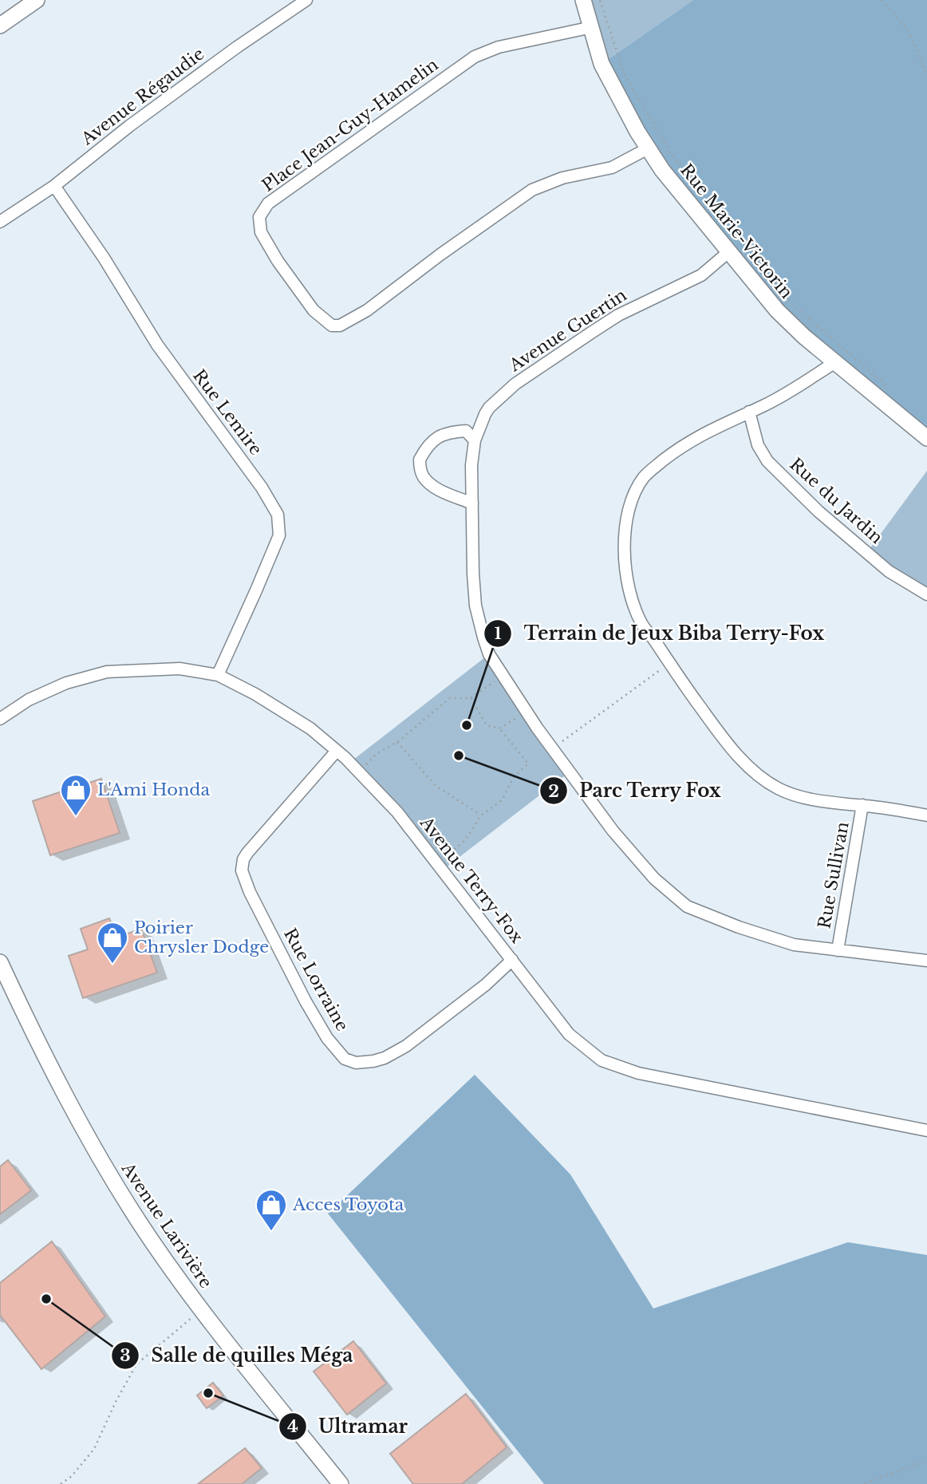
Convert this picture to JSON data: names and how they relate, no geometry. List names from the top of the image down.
{
  "streets": {
    "main road": ["Rue Marie-Victorin", "Avenue Larivière"],
    "street": [
      "Avenue Régaudie",
      "Place Jean-Guy-Hamelin",
      "Avenue Guertin",
      "Rue Lemire",
      "Rue du Jardin",
      "Rue Sullivan",
      "Avenue Terry-Fox",
      "Rue Lorraine"
    ]
  },
  "crossings": [
    ["Avenue Régaudie", "Rue Lemire"],
    ["Place Jean-Guy-Hamelin", "Rue Marie-Victorin"],
    ["Rue Marie-Victorin", "Avenue Guertin"],
    ["Avenue Guertin", "Rue Sullivan"],
    ["Rue Lemire", "Avenue Terry-Fox"],
    ["Avenue Terry-Fox", "Rue Lorraine"]
  ],
  "places": {
    "other": [
      "Terrain de Jeux Biba Terry-Fox",
      "Parc Terry Fox",
      "Salle de quilles Méga",
      "Ultramar"
    ],
    "shop": ["L'Ami Honda", "Poirier Chrysler Dodge", "Acces Toyota"]
  }
}
